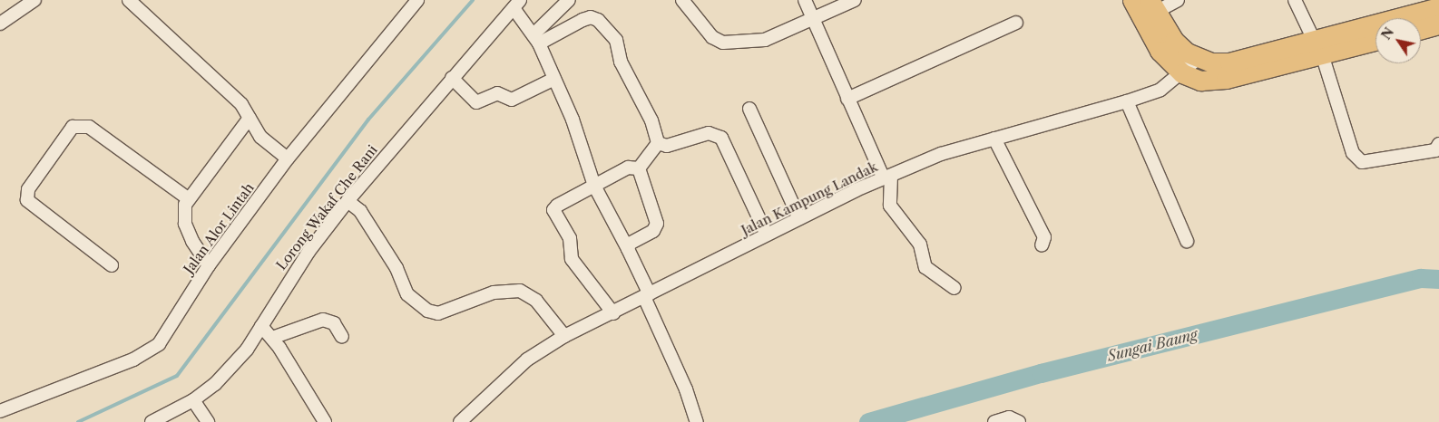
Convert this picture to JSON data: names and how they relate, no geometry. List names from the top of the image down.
{
  "streets": {
    "street": ["Jalan Kampung Landak", "Lorong Wakaf Che Rani", "Jalan Alor Lintah"]
  },
  "water": ["Sungai Baung"],
  "north": "top left"
}
